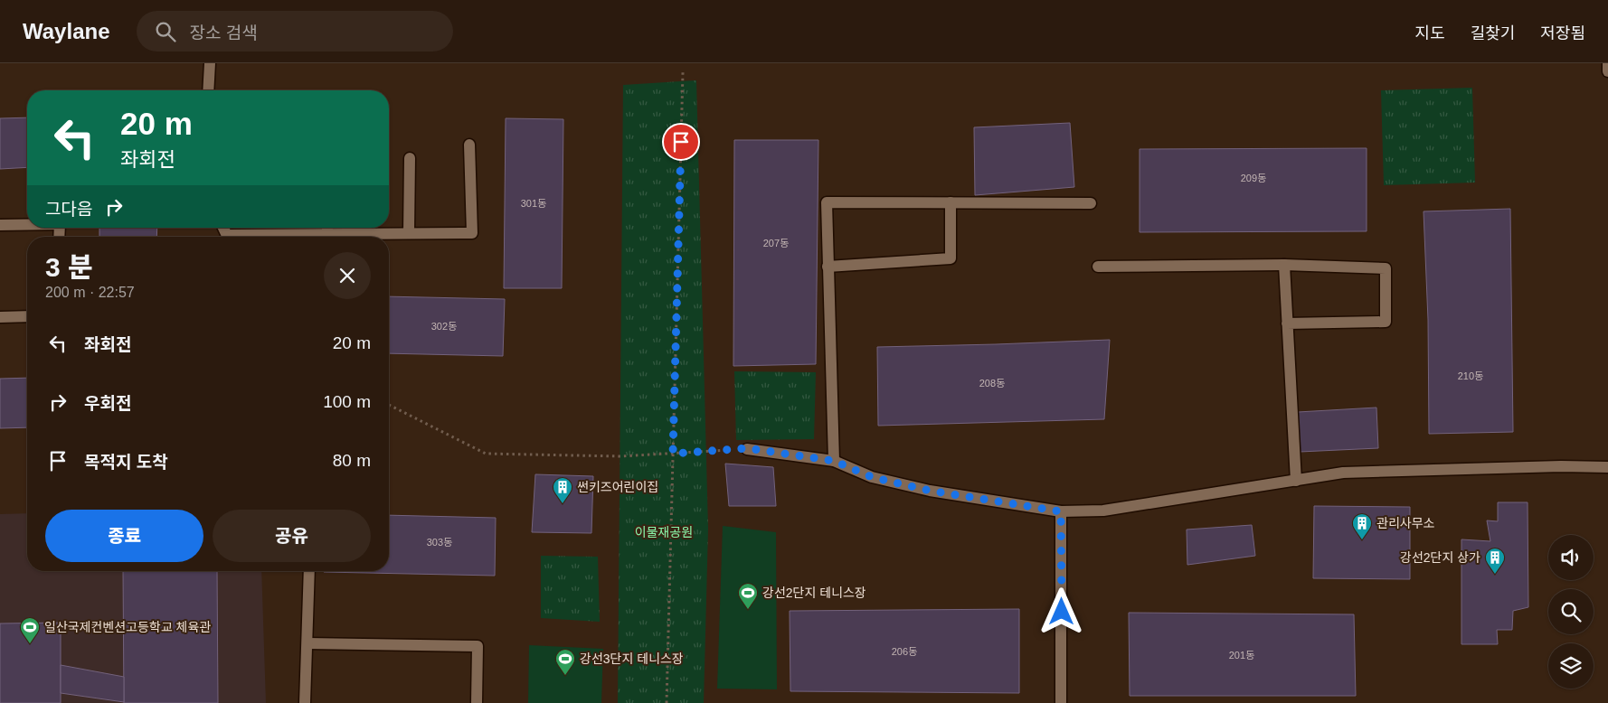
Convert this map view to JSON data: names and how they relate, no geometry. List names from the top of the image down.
{
  "parks": ["이물재공원"],
  "places": {
    "building": ["썬키즈어린이집", "관리사무소", "강선2단지 상가"],
    "sports": ["강선2단지 테니스장", "일산국제컨벤션고등학교 체육관", "강선3단지 테니스장"]
  },
  "house_numbers": [
    "209동",
    "301동",
    "207동",
    "302동",
    "210동",
    "208동",
    "303동",
    "206동",
    "201동"
  ],
  "page": {
    "header": "Waylane",
    "search": "장소 검색",
    "nav": ["지도", "길찾기", "저장됨"],
    "turn": ["20 m", "좌회전"],
    "then": "그다음",
    "heading": ["3 분", "200 m · 22:57"],
    "list": [
      {
        "name": "좌회전",
        "value": "20 m"
      },
      {
        "name": "우회전",
        "value": "100 m"
      },
      {
        "name": "목적지 도착",
        "value": "80 m"
      }
    ],
    "buttons": ["종료", "공유"]
  }
}
